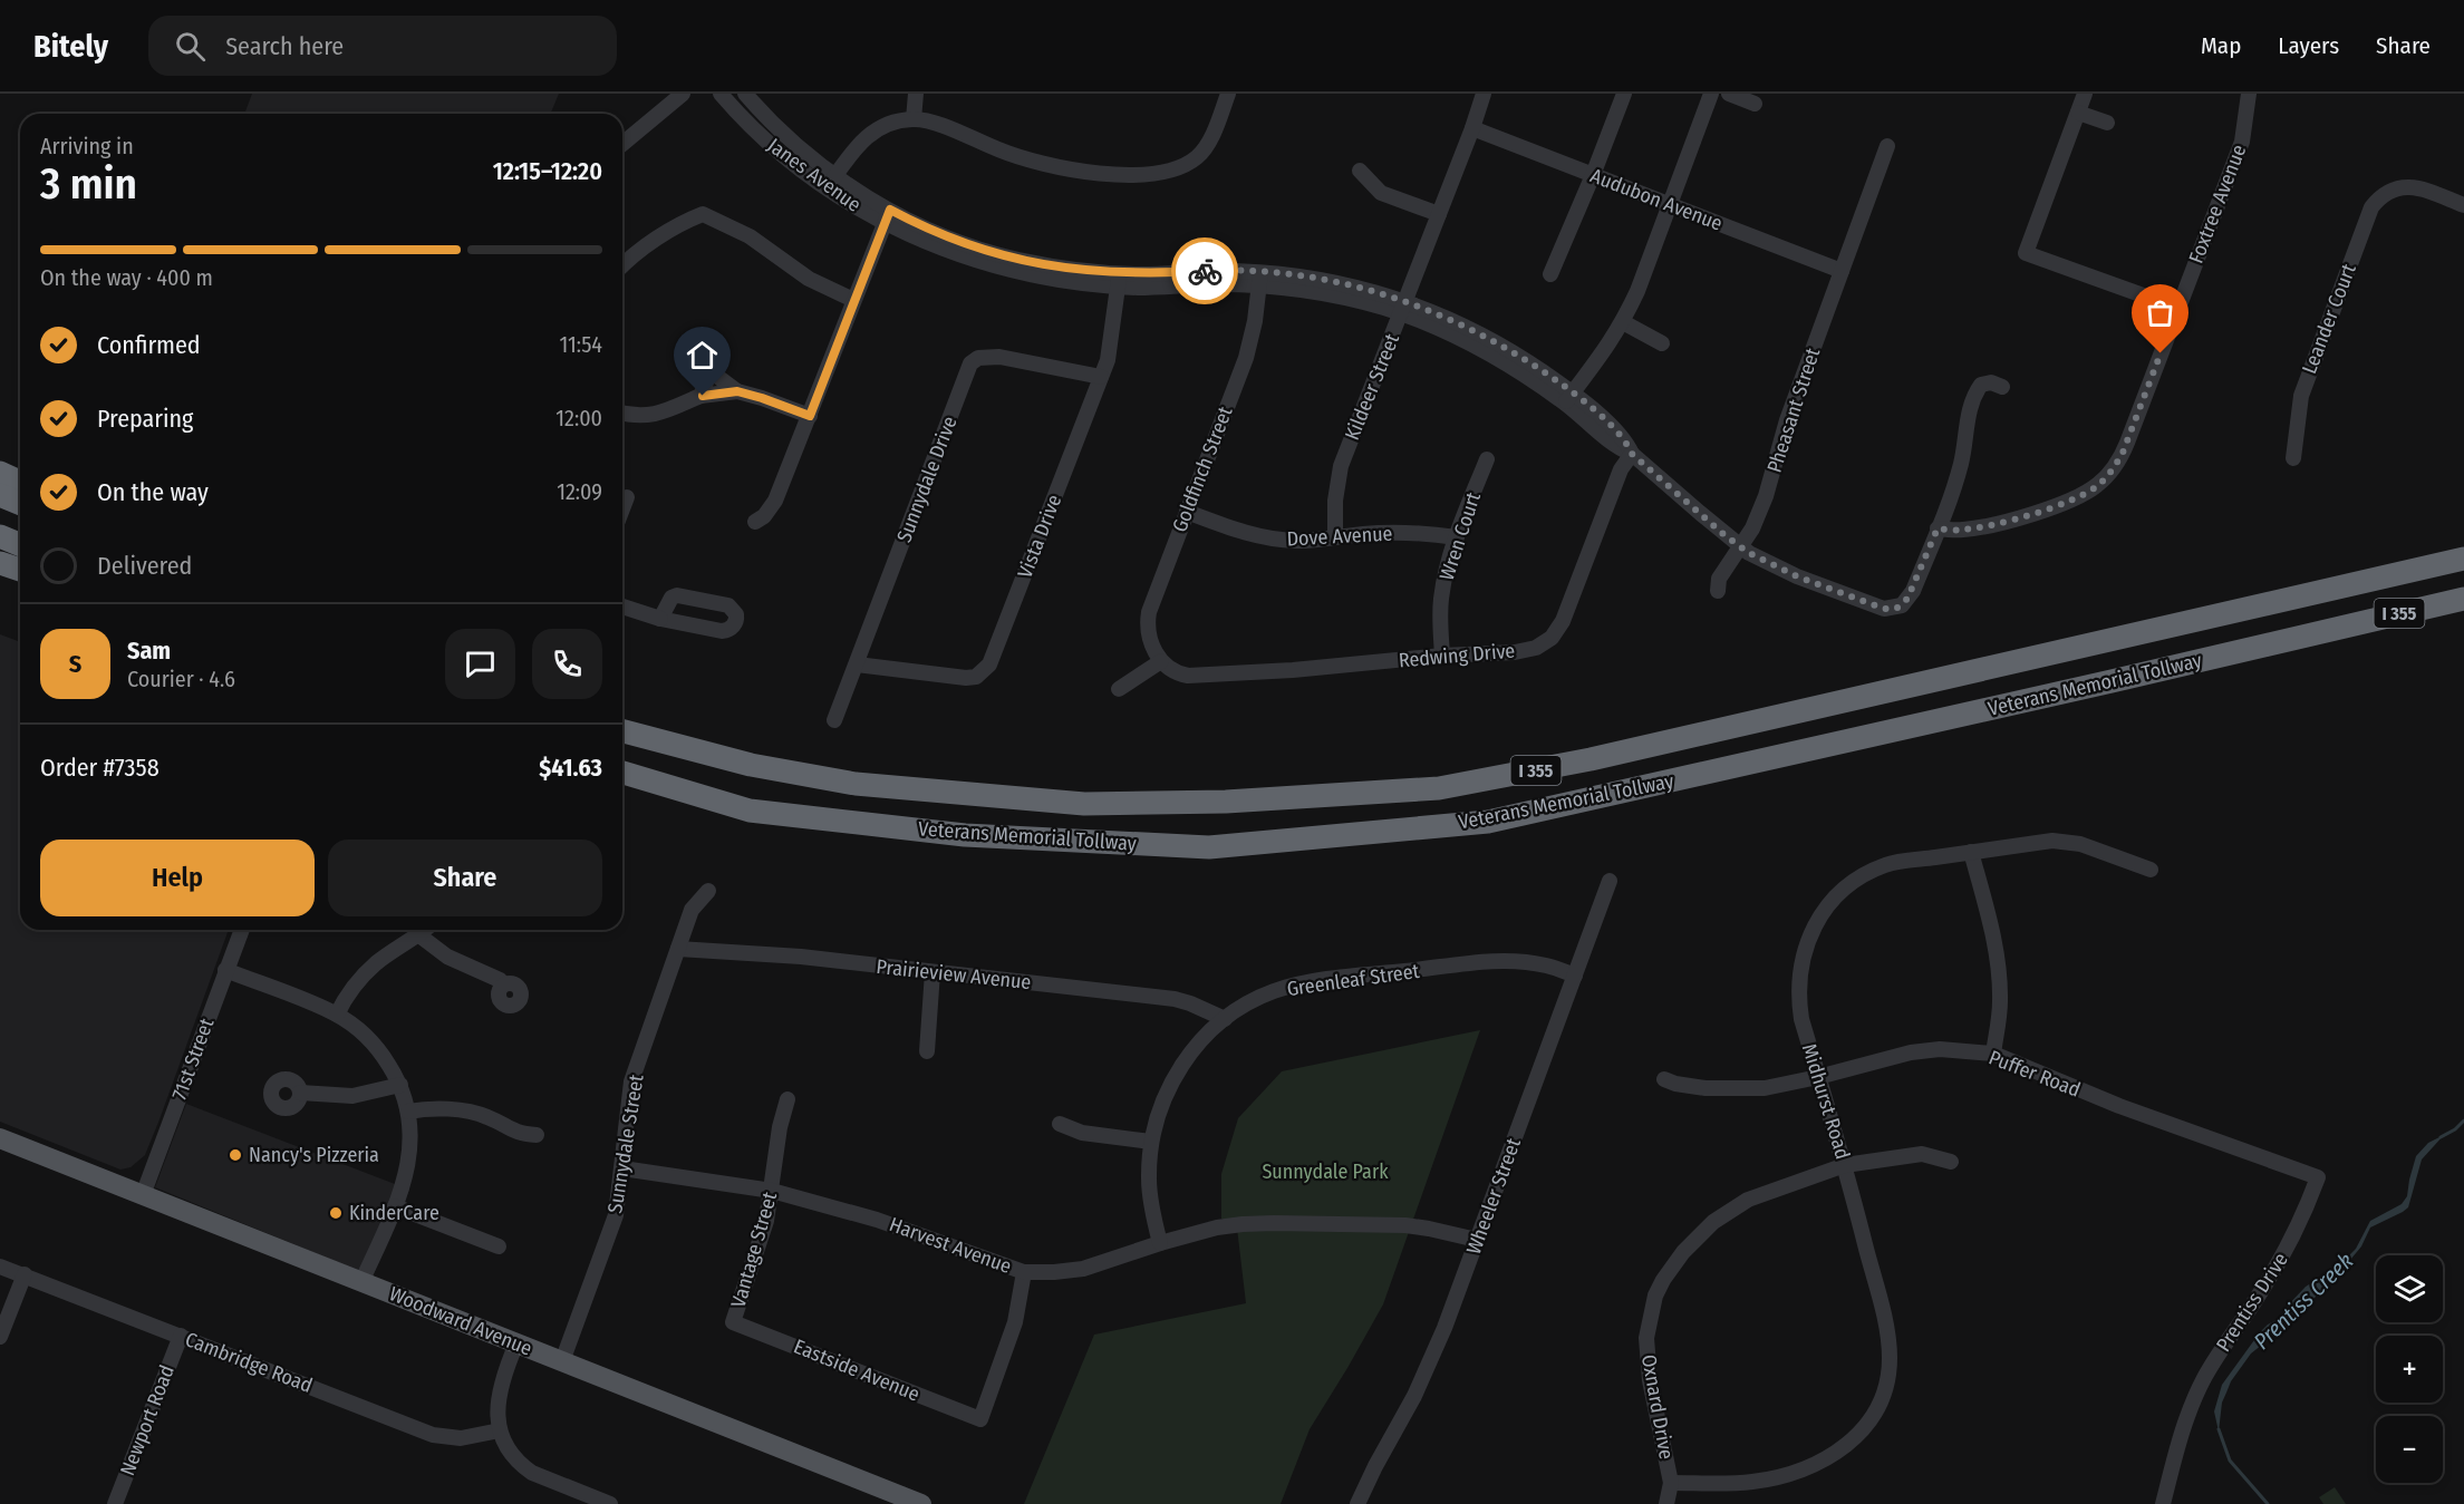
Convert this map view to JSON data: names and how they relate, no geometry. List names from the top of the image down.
{
  "streets": {
    "highway": ["I 355", "Veterans Memorial Tollway"],
    "main road": ["Woodward Avenue"],
    "street": [
      "Janes Avenue",
      "Audubon Avenue",
      "Foxtree Avenue",
      "Leander Court",
      "Kildeer Street",
      "Pheasant Street",
      "Goldfinch Street",
      "Sunnydale Drive",
      "Vista Drive",
      "Dove Avenue",
      "Wren Court",
      "Redwing Drive",
      "Prairieview Avenue",
      "Greenleaf Street",
      "71st Street",
      "Puffer Road",
      "Midhurst Road",
      "Sunnydale Street",
      "Wheeler Street",
      "Harvest Avenue",
      "Vantage Street",
      "Prentiss Drive",
      "Cambridge Road",
      "Eastside Avenue",
      "Oxnard Drive",
      "Newport Road"
    ]
  },
  "crossings": [
    ["Janes Avenue", "Foxtree Avenue"],
    ["Janes Avenue", "Kildeer Street"],
    ["Janes Avenue", "Pheasant Street"],
    ["Janes Avenue", "Goldfinch Street"],
    ["Janes Avenue", "Vista Drive"],
    ["Janes Avenue", "Redwing Drive"],
    ["Audubon Avenue", "Kildeer Street"],
    ["Audubon Avenue", "Pheasant Street"],
    ["Kildeer Street", "Dove Avenue"],
    ["Goldfinch Street", "Dove Avenue"],
    ["Goldfinch Street", "Redwing Drive"],
    ["Sunnydale Drive", "Vista Drive"],
    ["Dove Avenue", "Wren Court"],
    ["Wren Court", "Redwing Drive"],
    ["Prairieview Avenue", "Greenleaf Street"],
    ["Prairieview Avenue", "Sunnydale Street"],
    ["Greenleaf Street", "Wheeler Street"],
    ["Greenleaf Street", "Harvest Avenue"],
    ["71st Street", "Woodward Avenue"],
    ["Puffer Road", "Midhurst Road"],
    ["Puffer Road", "Prentiss Drive"],
    ["Midhurst Road", "Oxnard Drive"],
    ["Sunnydale Street", "Harvest Avenue"],
    ["Sunnydale Street", "Woodward Avenue"],
    ["Wheeler Street", "Harvest Avenue"],
    ["Harvest Avenue", "Vantage Street"],
    ["Harvest Avenue", "Eastside Avenue"],
    ["Vantage Street", "Eastside Avenue"],
    ["Cambridge Road", "Newport Road"]
  ],
  "water": ["Prentiss Creek"],
  "parks": ["Sunnydale Park"],
  "places": ["Nancy's Pizzeria", "KinderCare"],
  "page": {
    "header": "Bitely",
    "search": "Search here",
    "nav": ["Map", "Layers", "Share"],
    "heading": ["3 min", "Arriving in", "12:15–12:20"],
    "panel": [
      "Sam",
      "Courier · 4.6",
      "Order #7358",
      "$41.63"
    ],
    "bar": "On the way · 400 m",
    "list": [
      ["Confirmed", "11:54"],
      ["Preparing", "12:00"],
      ["On the way", "12:09"],
      "Delivered"
    ],
    "round": "S",
    "buttons": ["Help", "Share"],
    "map_buttons": ["+", "−"]
  }
}
